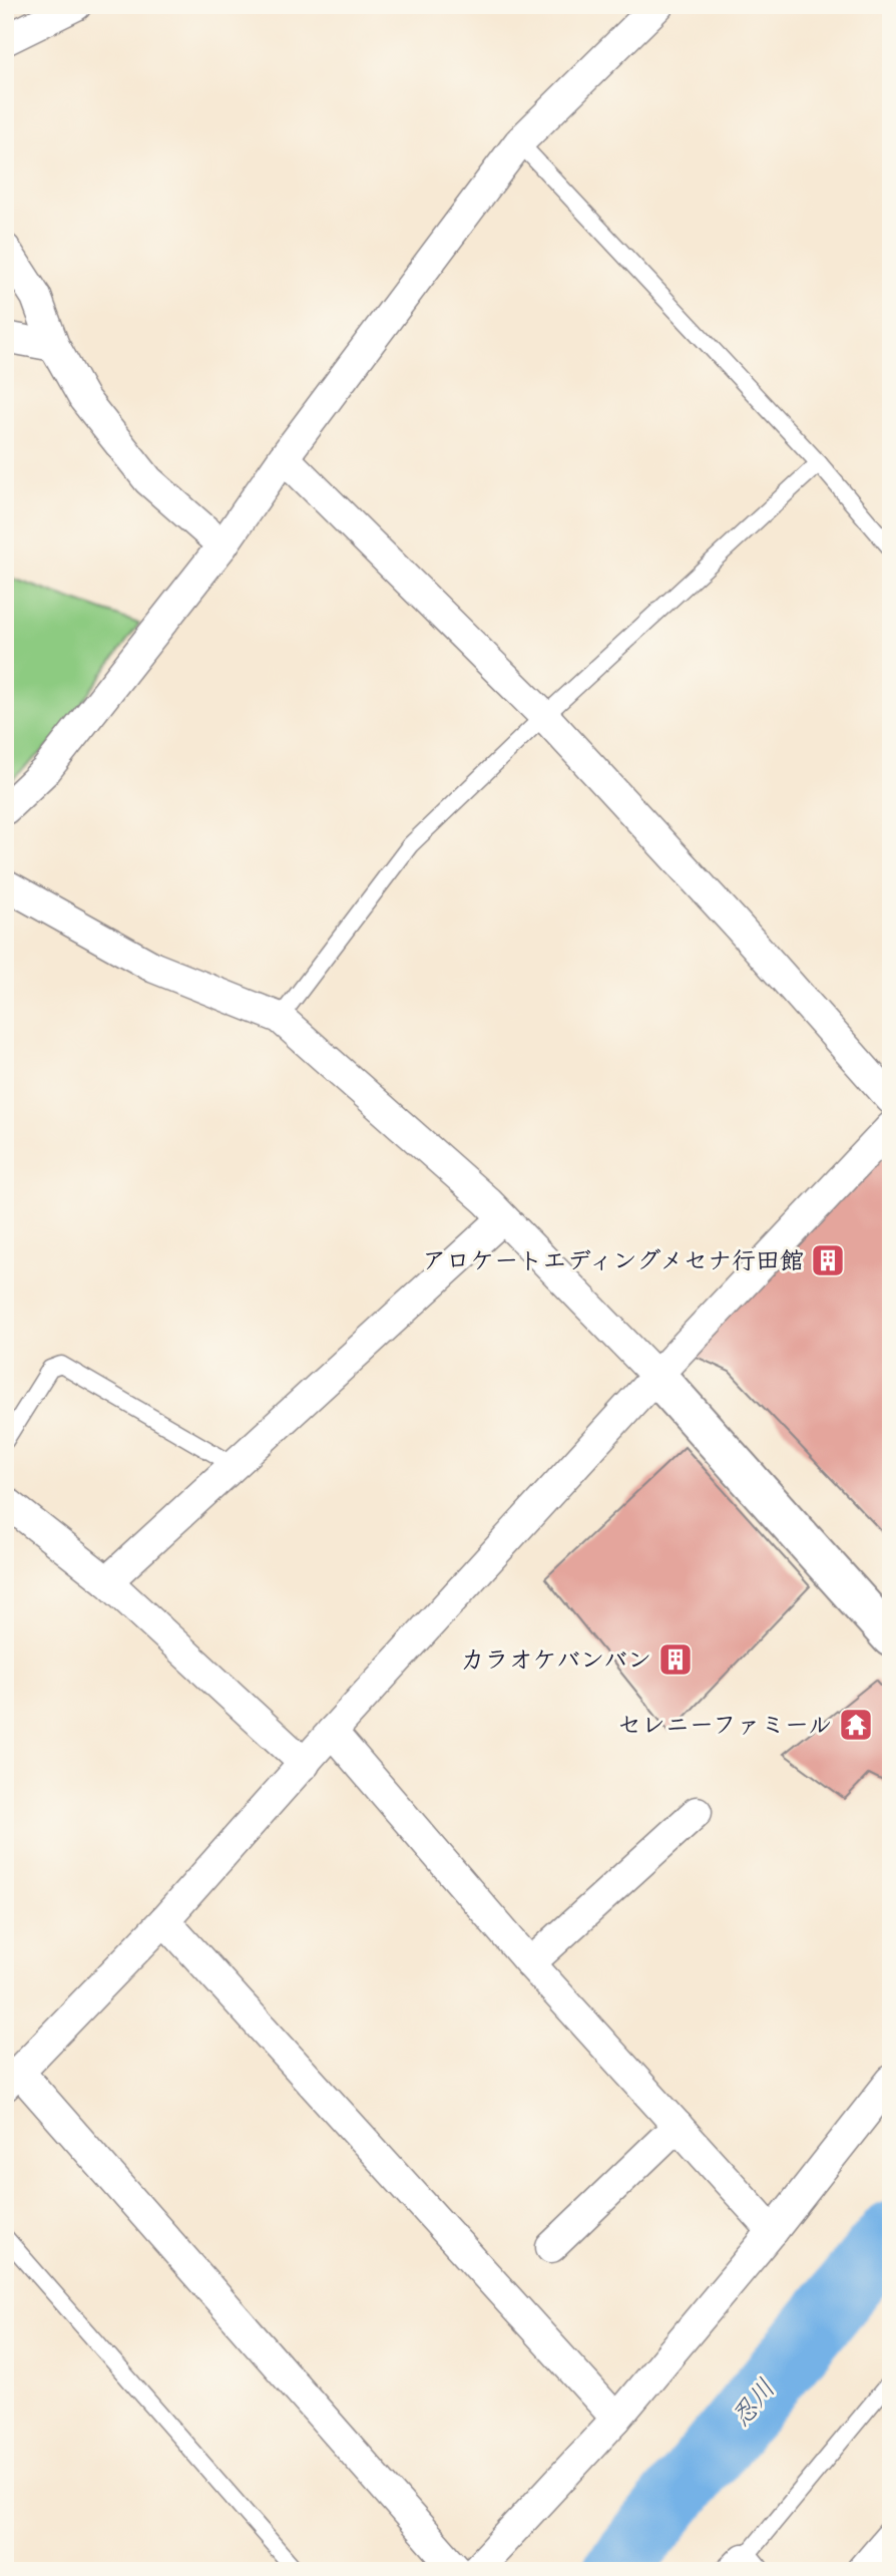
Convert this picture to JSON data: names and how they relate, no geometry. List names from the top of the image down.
{
  "water": ["忍川"],
  "places": {
    "building": ["アロケートエディングメセナ行田館", "カラオケバンバン"],
    "temple": ["セレニーファミール"]
  }
}
